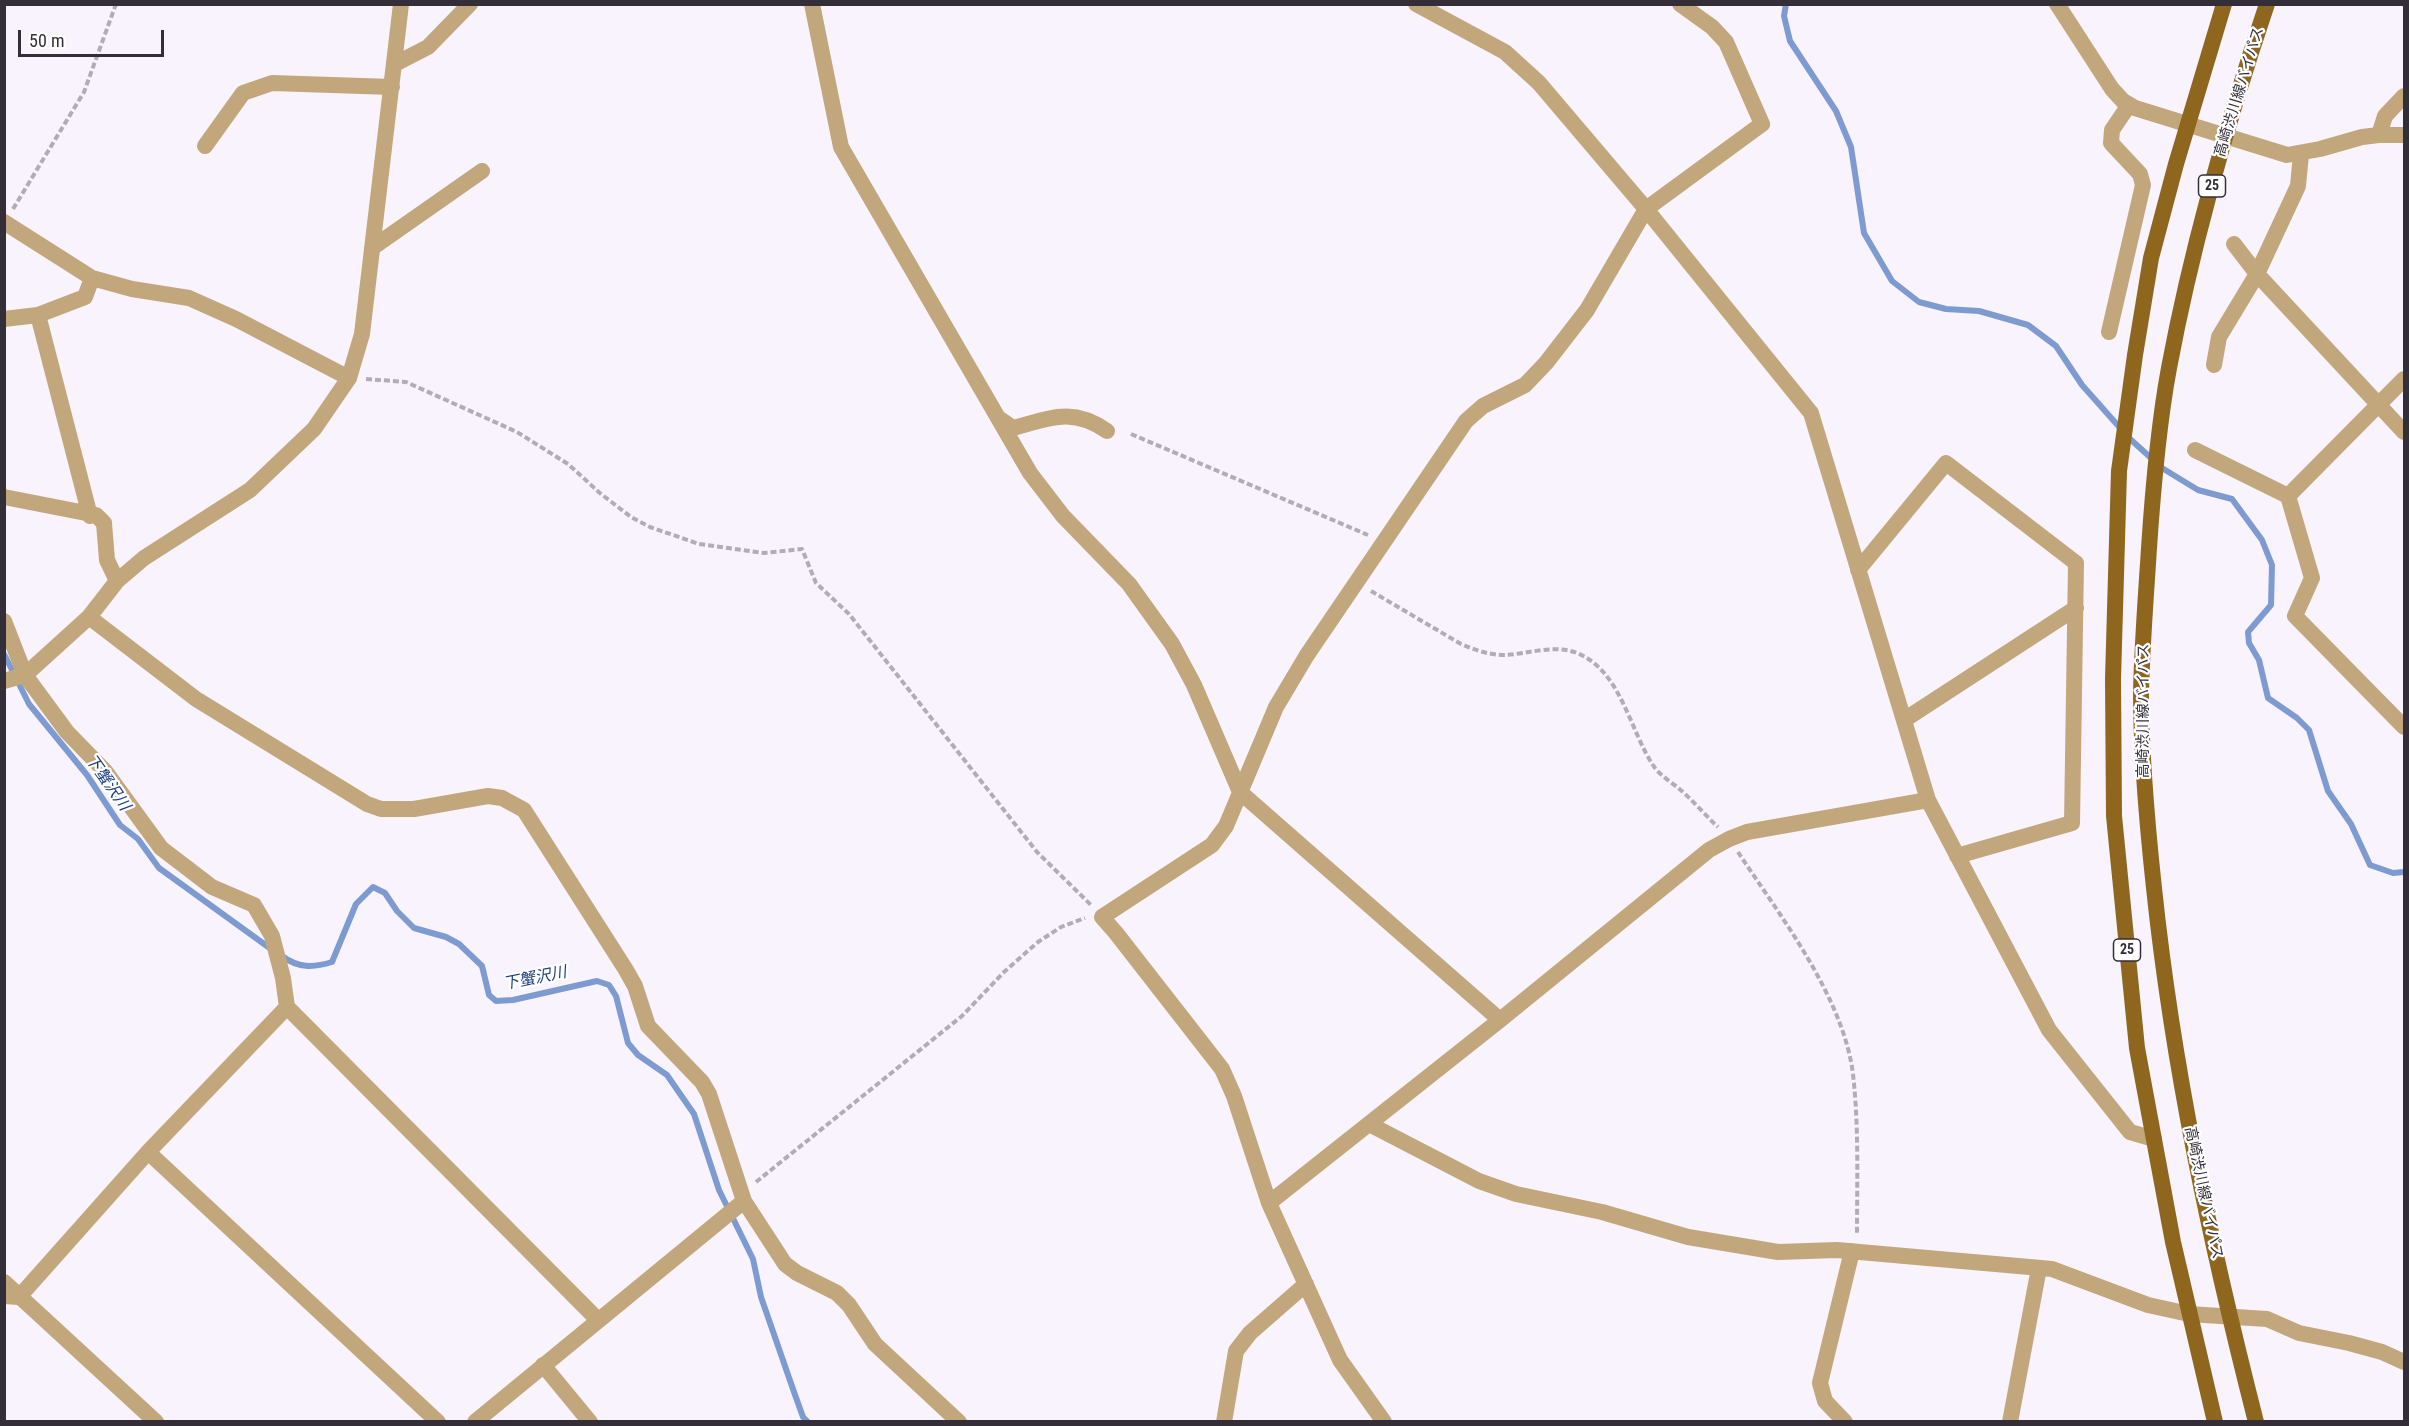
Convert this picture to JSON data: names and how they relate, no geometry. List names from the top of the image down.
{
  "streets": {
    "main road": ["高崎渋川線バイパス", "25"]
  },
  "water": ["下蟹沢川"],
  "scale_bar": "50 m"
}
